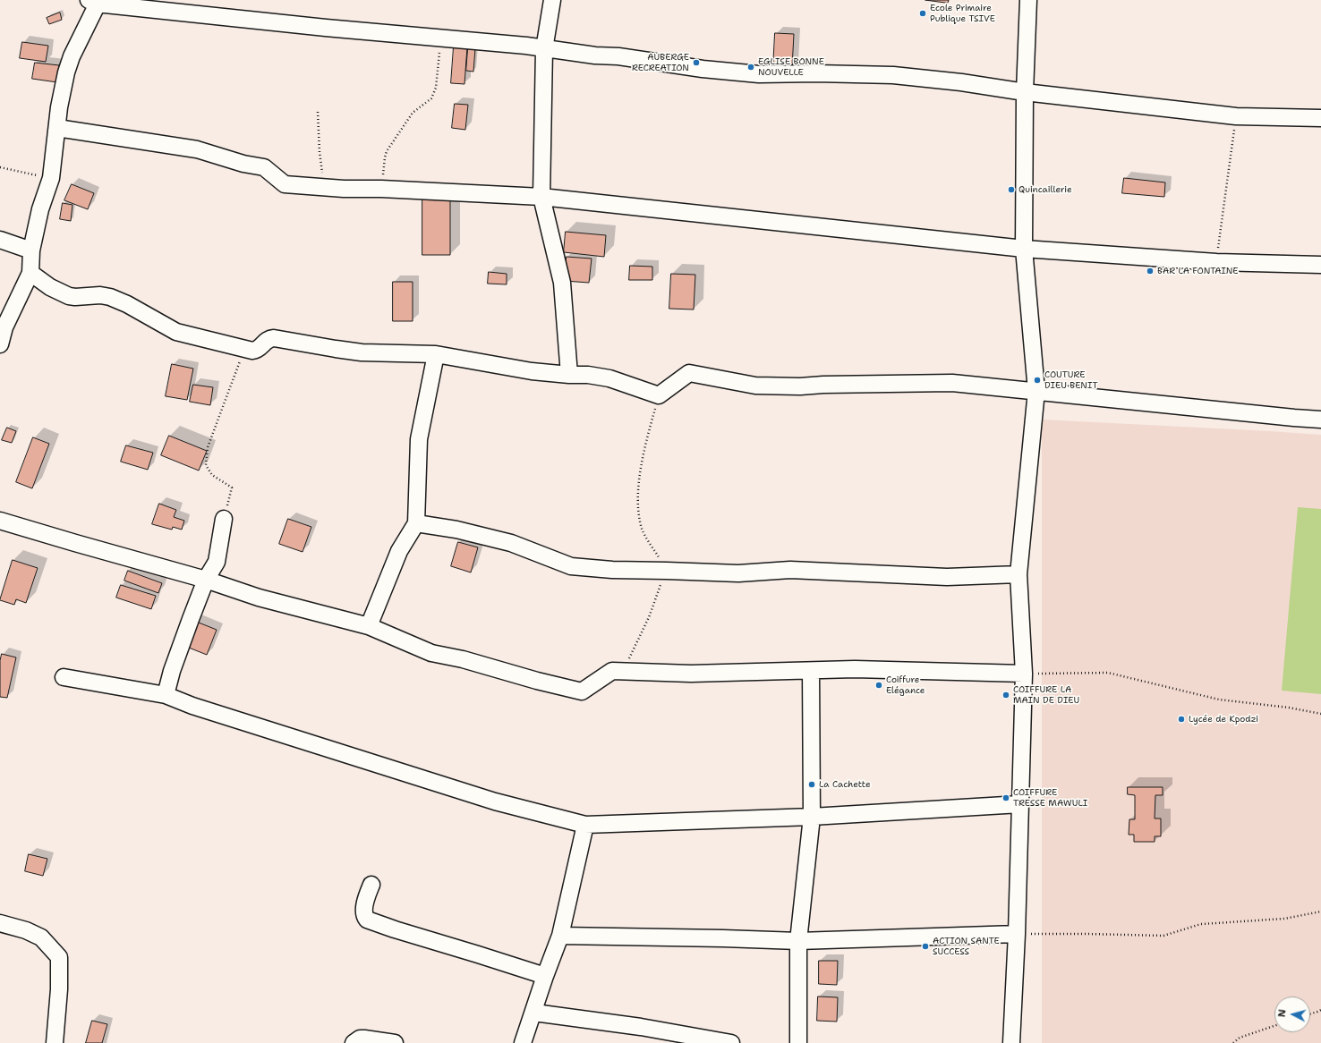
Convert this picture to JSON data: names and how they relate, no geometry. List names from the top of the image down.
{
  "places": [
    "Ecole Primaire Publique TSIVE",
    "AUBERGE RECREATION",
    "EGLISE BONNE NOUVELLE",
    "Quincaillerie",
    "BAR LA FONTAINE",
    "COUTURE DIEU BENIT",
    "Coiffure Elégance",
    "COIFFURE LA MAIN DE DIEU",
    "Lycée de Kpodzi",
    "La Cachette",
    "COIFFURE TRESSE MAWULI",
    "ACTION SANTE SUCCESS"
  ],
  "north": "left"
}
